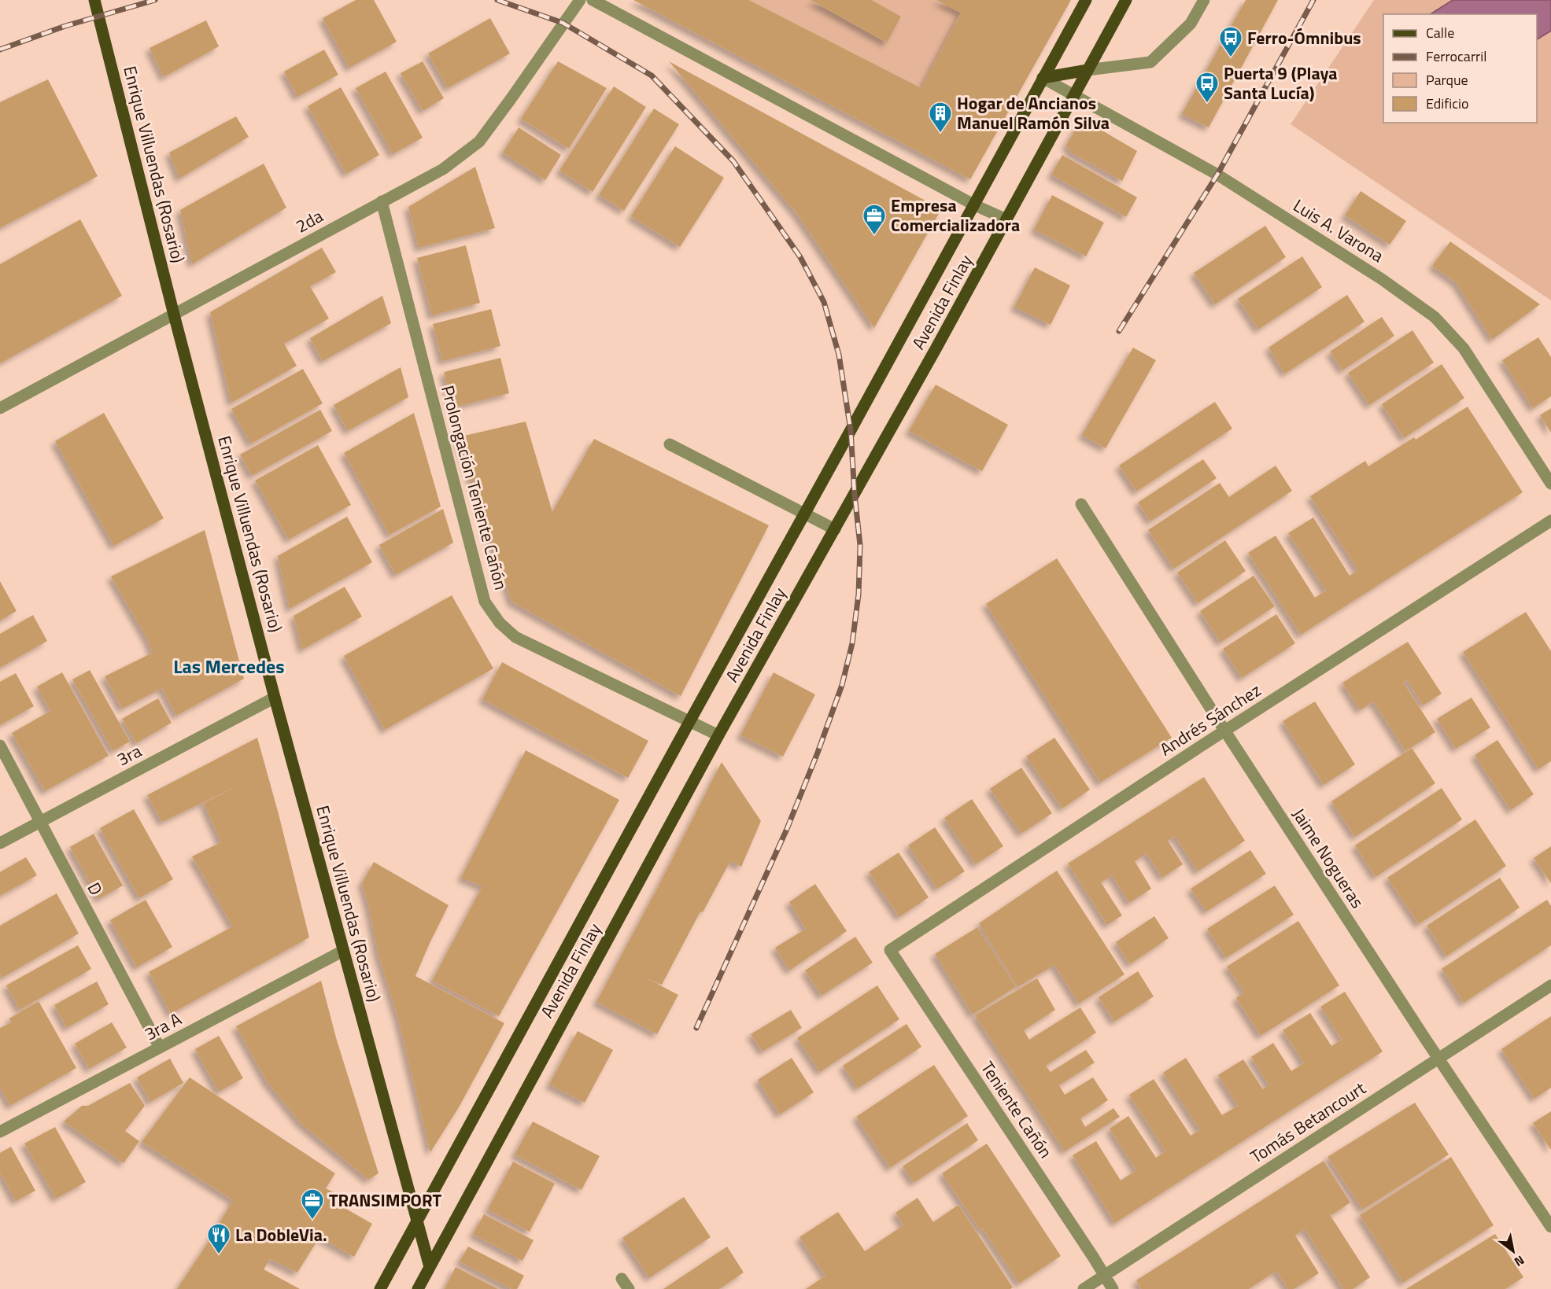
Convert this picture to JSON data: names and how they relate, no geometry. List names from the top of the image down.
{
  "streets": {
    "main road": ["Enrique Villuendas (Rosario)", "Avenida Finlay"],
    "street": [
      "2da",
      "Luis A. Varona",
      "Prolongación Teniente Cañón",
      "Andrés Sánchez",
      "3ra",
      "Jaime Nogueras",
      "D",
      "3ra A",
      "Teniente Cañón",
      "Tomás Betancourt"
    ]
  },
  "crossings": [
    ["Enrique Villuendas (Rosario)", "2da"],
    ["Enrique Villuendas (Rosario)", "Avenida Finlay"],
    ["Enrique Villuendas (Rosario)", "3ra"],
    ["Enrique Villuendas (Rosario)", "3ra A"],
    ["2da", "Prolongación Teniente Cañón"],
    ["Luis A. Varona", "Avenida Finlay"],
    ["Avenida Finlay", "Prolongación Teniente Cañón"],
    ["Andrés Sánchez", "Jaime Nogueras"],
    ["Andrés Sánchez", "Teniente Cañón"],
    ["3ra", "D"],
    ["Jaime Nogueras", "Tomás Betancourt"],
    ["D", "3ra A"],
    ["Teniente Cañón", "Tomás Betancourt"]
  ],
  "districts": ["Las Mercedes"],
  "places": {
    "bus stop": ["Ferro-Ómnibus", "Puerta 9 (Playa Santa Lucía)"],
    "building": ["Hogar de Ancianos Manuel Ramón Silva"],
    "office": ["Empresa Comercializadora", "TRANSIMPORT"],
    "restaurant": ["La DobleVia."]
  },
  "legend": [
    "Calle",
    "Ferrocarril",
    "Parque",
    "Edificio"
  ],
  "north": "bottom right"
}
